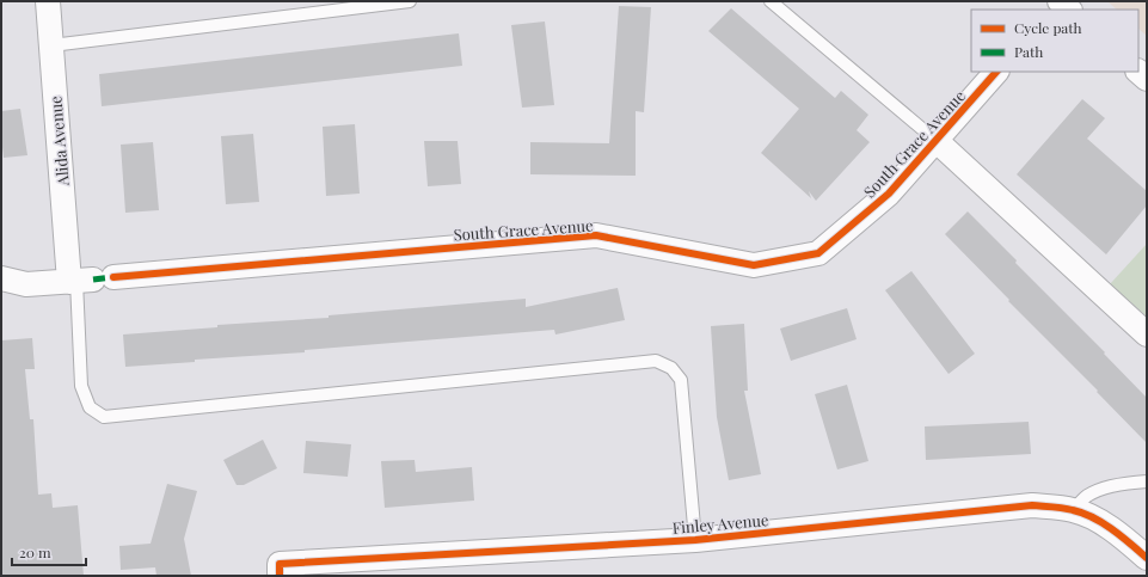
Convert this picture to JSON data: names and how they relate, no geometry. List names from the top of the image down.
{
  "streets": {
    "street": ["Alida Avenue", "South Grace Avenue", "Finley Avenue"]
  },
  "crossings": [
    ["Alida Avenue", "South Grace Avenue"]
  ],
  "legend": ["Cycle path", "Path"],
  "scale_bar": "20 m"
}
